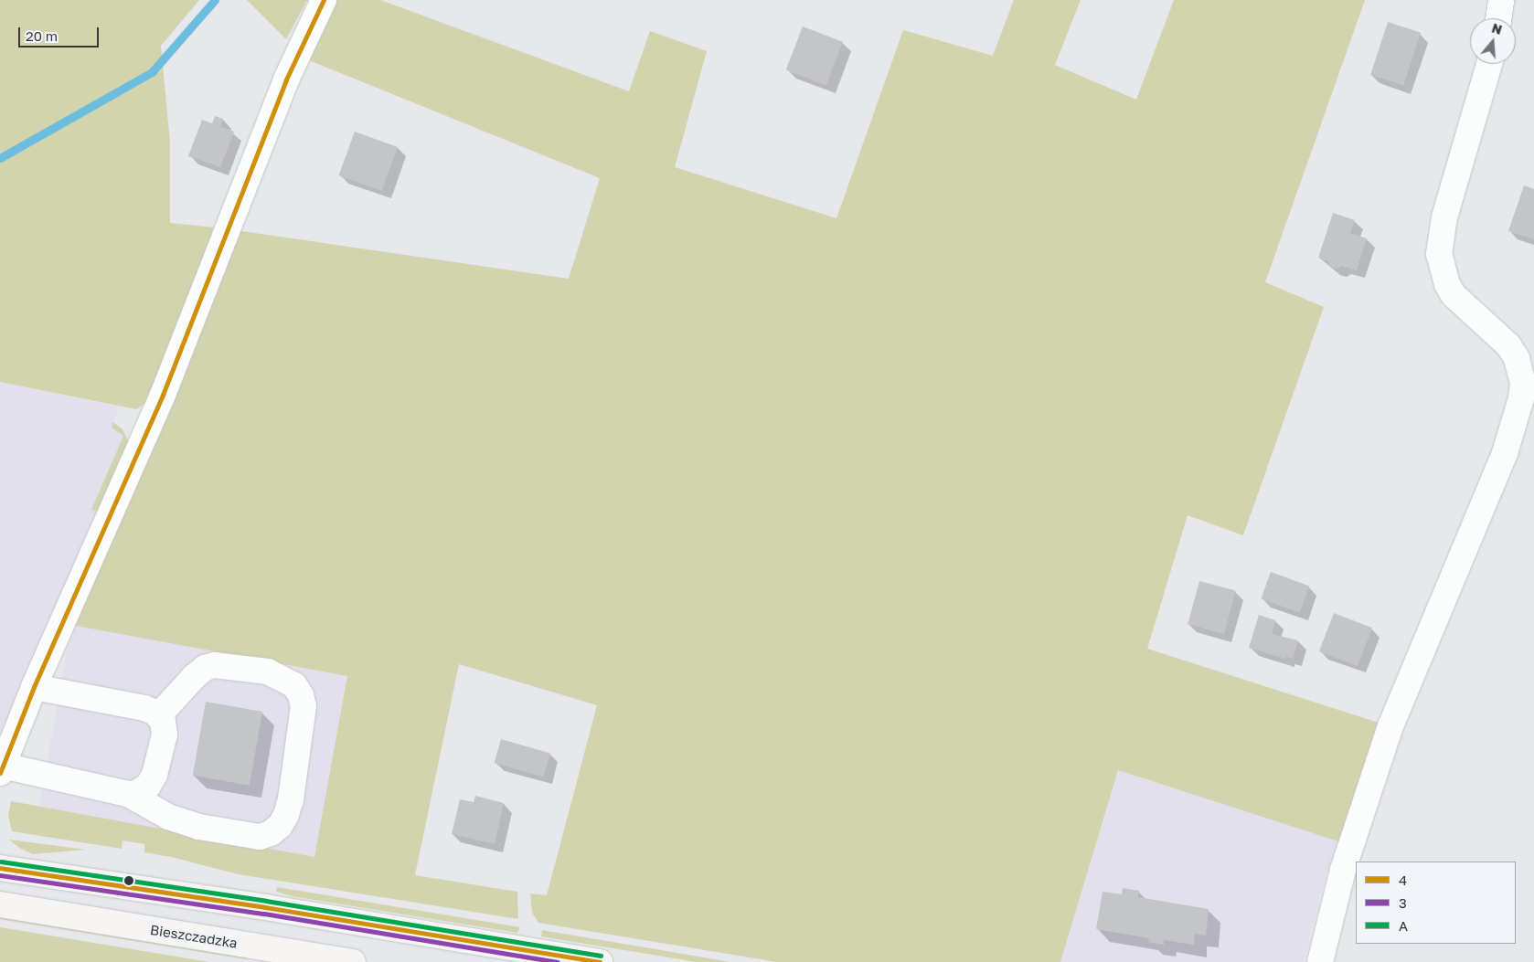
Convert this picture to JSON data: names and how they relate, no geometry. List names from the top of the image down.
{
  "streets": {
    "main road": ["Bieszczadzka"]
  },
  "lines": ["transit line 4", "transit line A", "transit line 3"],
  "legend": ["4", "3", "A"],
  "scale_bar": "20 m",
  "north": "top"
}
